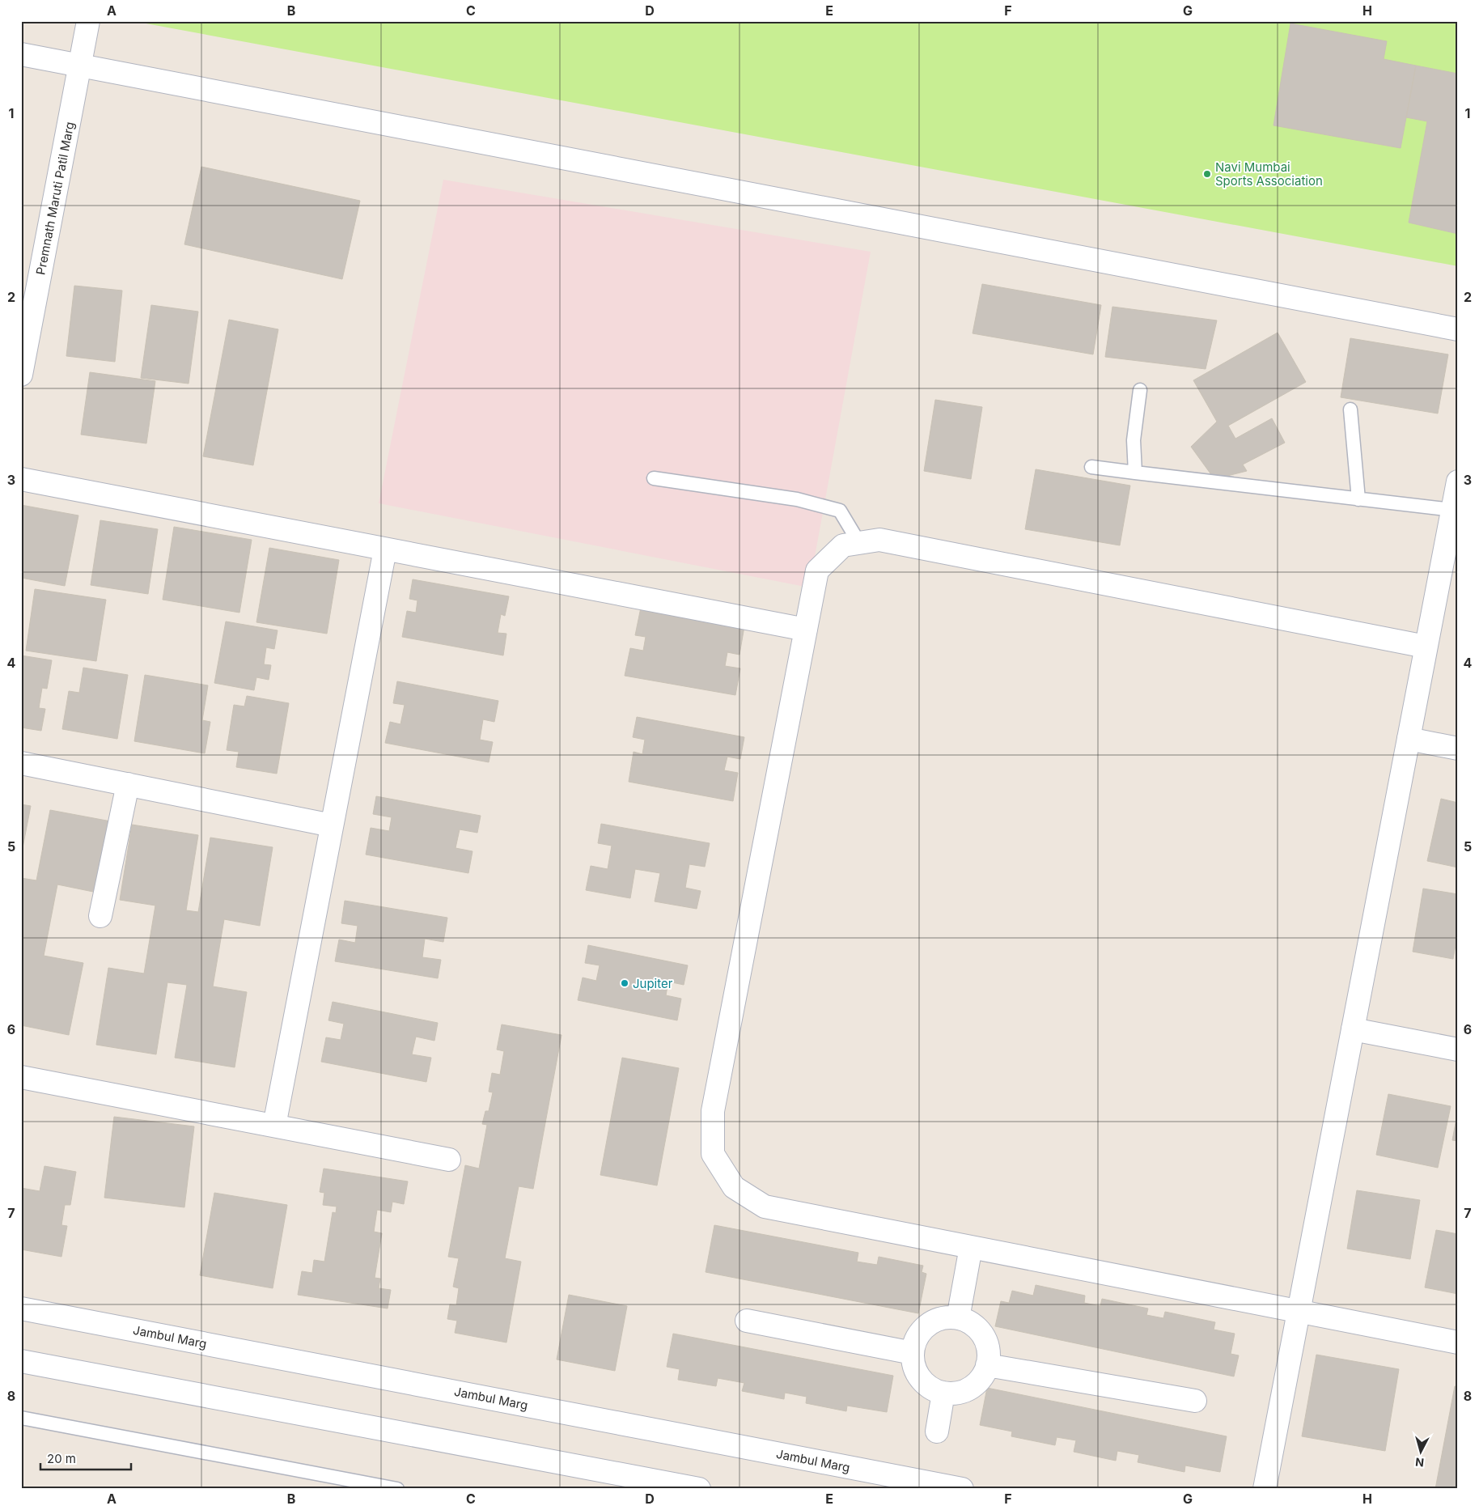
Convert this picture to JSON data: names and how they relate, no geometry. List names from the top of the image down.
{
  "streets": {
    "street": ["Premnath Maruti Patil Marg", "Jambul Marg"]
  },
  "places": ["Navi Mumbai Sports Association", "Jupiter"],
  "scale_bar": "20 m",
  "north": "bottom",
  "grid": {
    "columns": [
      "A",
      "B",
      "C",
      "D",
      "E",
      "F",
      "G",
      "H"
    ],
    "rows": [
      "1",
      "2",
      "3",
      "4",
      "5",
      "6",
      "7",
      "8"
    ]
  }
}
